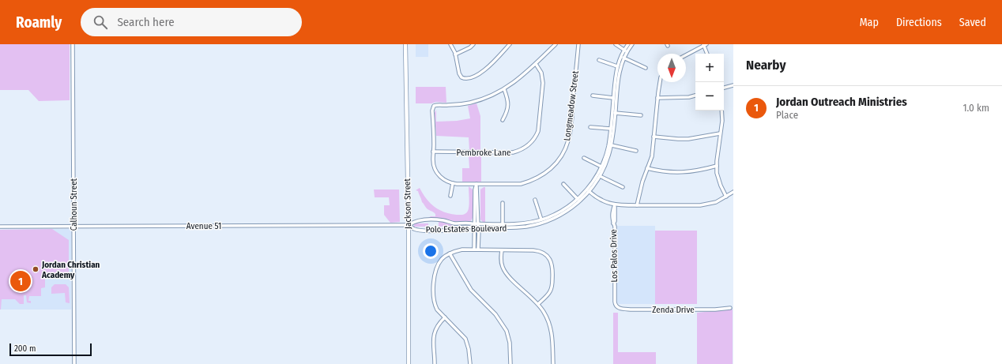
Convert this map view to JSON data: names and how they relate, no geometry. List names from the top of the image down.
{
  "streets": {
    "main road": ["Jackson Street"],
    "street": [
      "Longmeadow Street",
      "Pembroke Lane",
      "Calhoun Street",
      "Avenue 51",
      "Polo Estates Boulevard",
      "Los Palos Drive",
      "Zenda Drive"
    ]
  },
  "crossings": [
    ["Jackson Street", "Avenue 51"],
    ["Jackson Street", "Polo Estates Boulevard"],
    ["Calhoun Street", "Avenue 51"],
    ["Avenue 51", "Polo Estates Boulevard"],
    ["Los Palos Drive", "Zenda Drive"]
  ],
  "places": ["Jordan Christian Academy"],
  "scale_bar": "200 m",
  "north": "bottom",
  "page": {
    "header": "Roamly",
    "search": "Search here",
    "nav": ["Map", "Directions", "Saved"],
    "heading": "Nearby",
    "map_buttons": ["+", "−"],
    "list": [
      {
        "mark": "1",
        "name": "Jordan Outreach Ministries",
        "note": "Place",
        "value": "1.0 km"
      }
    ],
    "pins": "1",
    "scale": "200 m"
  }
}
